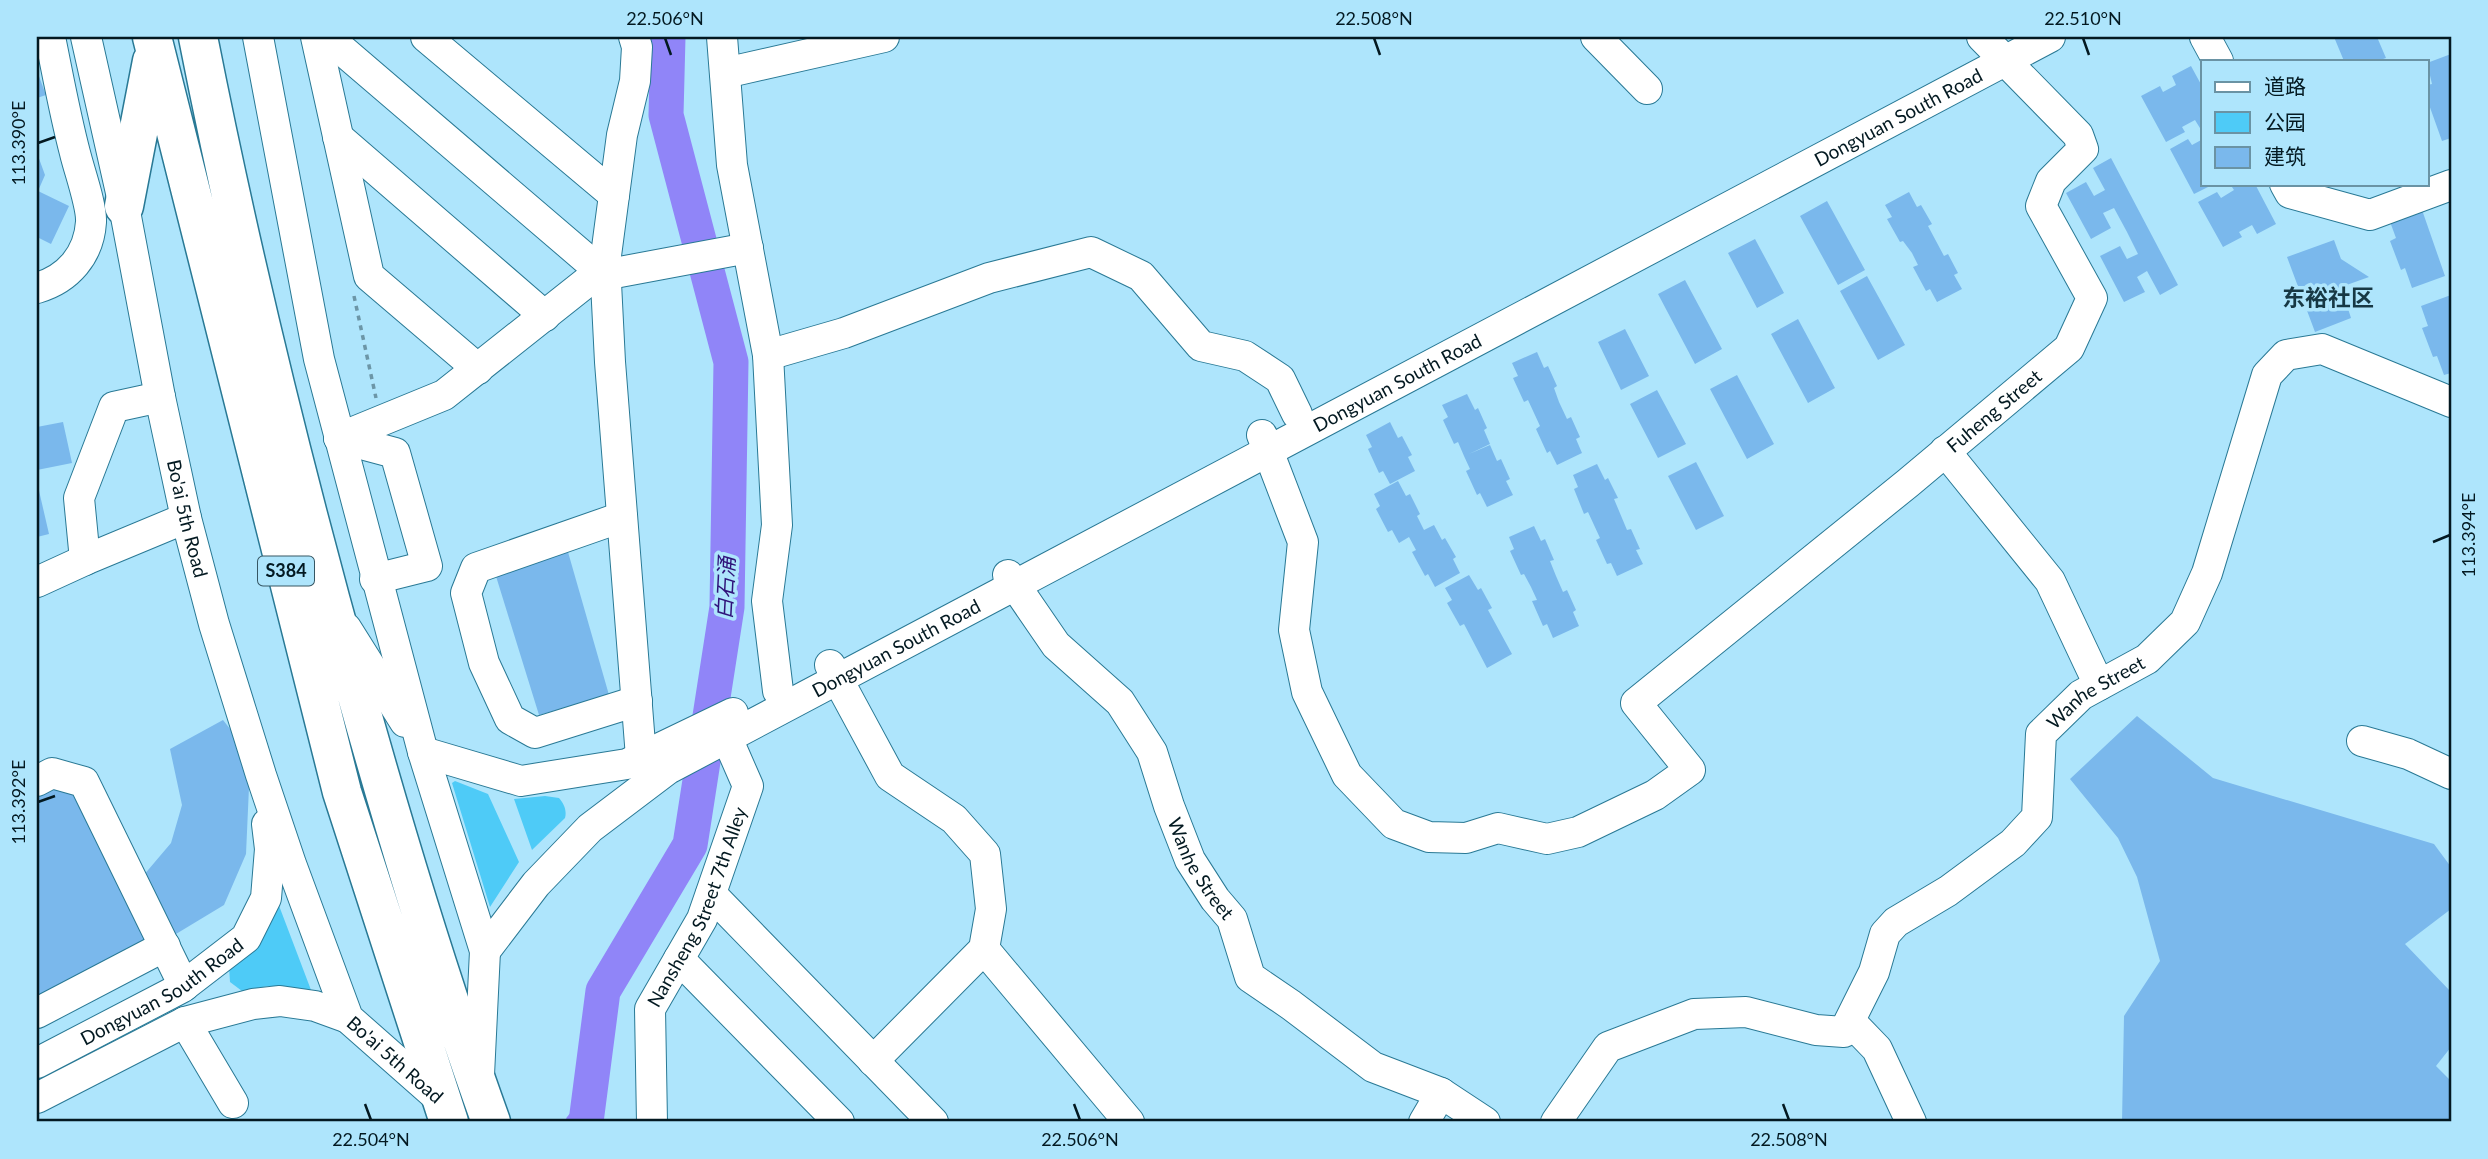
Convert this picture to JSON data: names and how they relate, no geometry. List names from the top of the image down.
{
  "streets": {
    "highway": ["Bo'ai 5th Road", "S384"],
    "street": [
      "Dongyuan South Road",
      "Fuheng Street",
      "Wanhe Street",
      "Nansheng Street 7th Alley"
    ]
  },
  "crossings": [
    ["Dongyuan South Road", "Fuheng Street"],
    ["Dongyuan South Road", "Bo'ai 5th Road"],
    ["Dongyuan South Road", "Wanhe Street"],
    ["Dongyuan South Road", "Nansheng Street 7th Alley"]
  ],
  "districts": ["东裕社区"],
  "water": ["白石涌"],
  "legend": ["道路", "公园", "建筑"],
  "coordinates": [
    "22.506°N",
    "22.508°N",
    "22.510°N",
    "113.390°E",
    "113.394°E",
    "113.392°E",
    "22.504°N"
  ]
}
